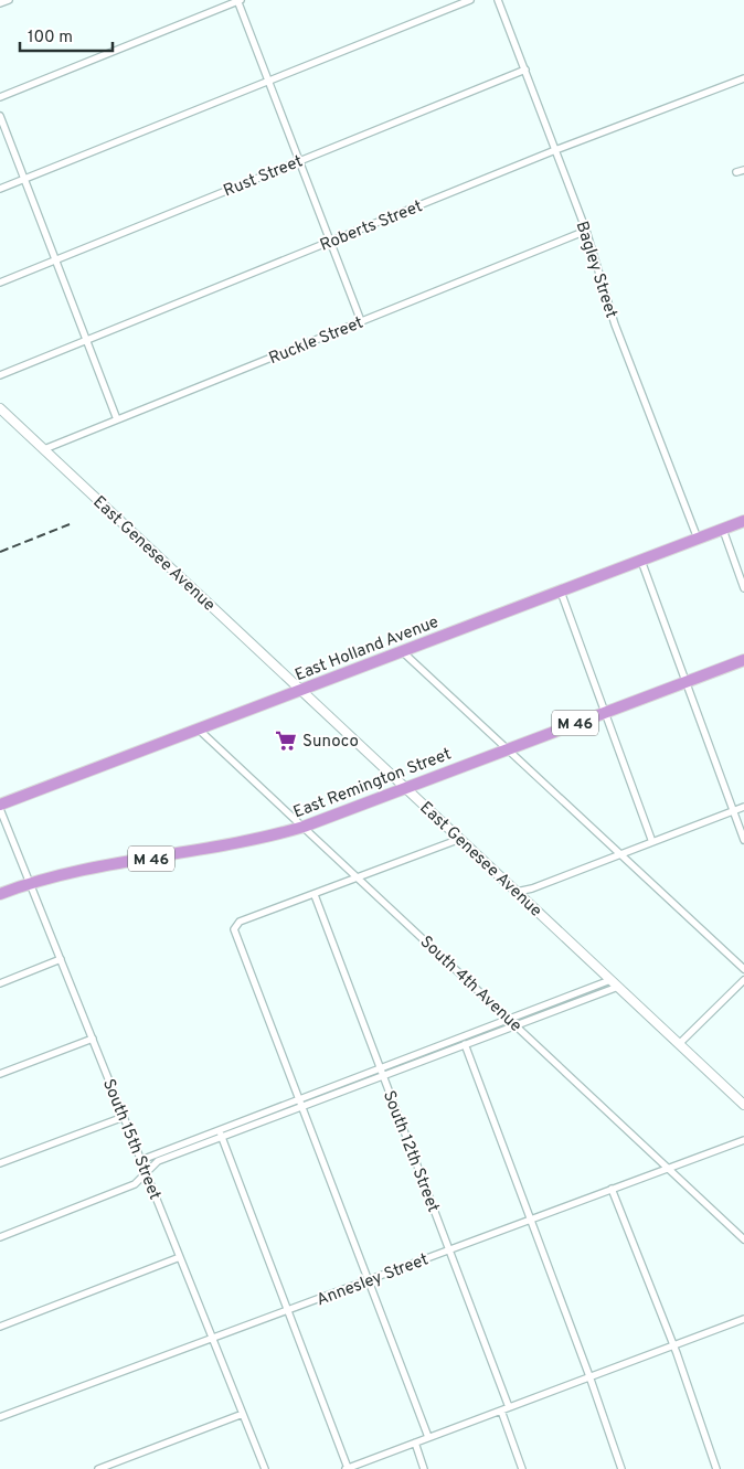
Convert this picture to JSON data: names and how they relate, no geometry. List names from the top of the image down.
{
  "streets": {
    "highway": ["East Holland Avenue", "M 46", "East Remington Street"],
    "main road": ["East Genesee Avenue"],
    "street": [
      "Rust Street",
      "Roberts Street",
      "Bagley Street",
      "Ruckle Street",
      "South 4th Avenue",
      "South 15th Street",
      "South 12th Street",
      "Annesley Street"
    ]
  },
  "crossings": [
    ["Rust Street", "Bagley Street"],
    ["Roberts Street", "Bagley Street"],
    ["Bagley Street", "Ruckle Street"],
    ["Bagley Street", "East Holland Avenue"],
    ["Ruckle Street", "East Genesee Avenue"],
    ["East Genesee Avenue", "East Holland Avenue"],
    ["East Genesee Avenue", "East Remington Street"],
    ["East Holland Avenue", "South 4th Avenue"],
    ["East Remington Street", "South 4th Avenue"],
    ["East Remington Street", "South 15th Street"],
    ["South 4th Avenue", "Annesley Street"],
    ["South 15th Street", "Annesley Street"],
    ["South 12th Street", "Annesley Street"]
  ],
  "places": {
    "supermarket": ["Sunoco"]
  },
  "scale_bar": "100 m"
}
